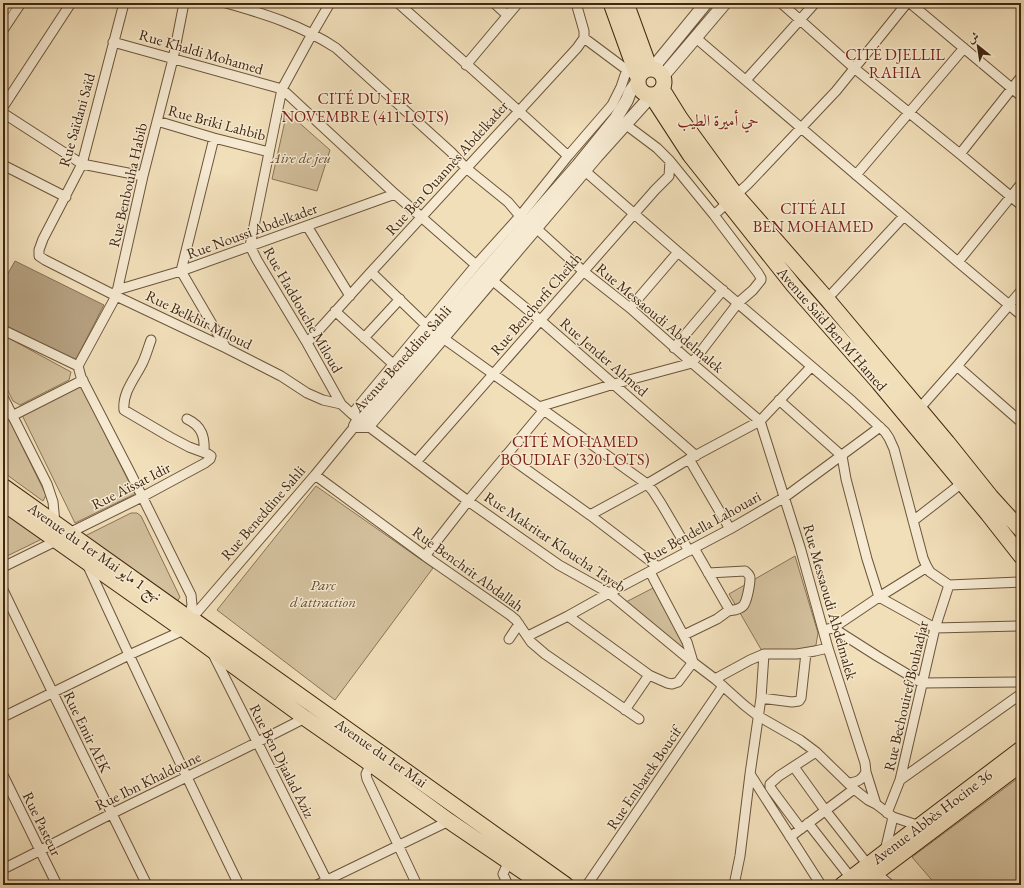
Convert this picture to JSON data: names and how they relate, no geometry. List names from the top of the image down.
{
  "streets": {
    "main road": [
      "Avenue Saïd Ben M'Hamed",
      "Avenue du 1er Mai نهج 1 مايو",
      "Avenue du 1er Mai",
      "Avenue Abbès Hocine 36"
    ],
    "street": [
      "Rue Khaldi Mohamed",
      "Rue Saïdani Saïd",
      "Rue Briki Lahbib",
      "Rue Ben Ouannès Abdelkader",
      "Rue Benbouha Habib",
      "Rue Noussi Abdelkader",
      "Rue Benchorfi Cheïkh",
      "Rue Haddouche Miloud",
      "Rue Messaoudi Abdelmalek",
      "Rue Belkhir Miloud",
      "Rue Jender Ahmed",
      "Avenue Beneddine Sahli",
      "Rue Aïssat Idir",
      "Rue Beneddine Sahli",
      "Rue Bendella Lahouari",
      "Rue Makritar Kloucha Tayeb",
      "Rue Benchrit Abdallah",
      "Rue Bechouiref Bouhadjar",
      "Rue Emir AEK",
      "Rue Ben Djaalad Aziz",
      "Rue Embarek Boucif",
      "Rue Ibn Khaldoune",
      "Rue Pasteur"
    ]
  },
  "crossings": [
    ["Rue Khaldi Mohamed", "Rue Saïdani Saïd"],
    ["Rue Khaldi Mohamed", "Rue Benbouha Habib"],
    ["Rue Khaldi Mohamed", "Rue Haddouche Miloud"],
    ["Rue Saïdani Saïd", "Rue Belkhir Miloud"],
    ["Rue Briki Lahbib", "Rue Benbouha Habib"],
    ["Rue Briki Lahbib", "Rue Haddouche Miloud"],
    ["Rue Ben Ouannès Abdelkader", "Rue Haddouche Miloud"],
    ["Rue Ben Ouannès Abdelkader", "Rue Messaoudi Abdelmalek"],
    ["Rue Benbouha Habib", "Rue Noussi Abdelkader"],
    ["Rue Benbouha Habib", "Rue Belkhir Miloud"],
    ["Rue Noussi Abdelkader", "Rue Haddouche Miloud"],
    ["Rue Noussi Abdelkader", "Rue Belkhir Miloud"],
    ["Rue Benchorfi Cheïkh", "Rue Messaoudi Abdelmalek"],
    ["Rue Benchorfi Cheïkh", "Rue Jender Ahmed"],
    ["Rue Benchorfi Cheïkh", "Rue Makritar Kloucha Tayeb"],
    ["Rue Haddouche Miloud", "Rue Messaoudi Abdelmalek"],
    ["Rue Haddouche Miloud", "Rue Belkhir Miloud"],
    ["Rue Haddouche Miloud", "Avenue Beneddine Sahli"],
    ["Rue Haddouche Miloud", "Rue Beneddine Sahli"],
    ["Rue Haddouche Miloud", "Rue Makritar Kloucha Tayeb"],
    ["Rue Messaoudi Abdelmalek", "Avenue Beneddine Sahli"],
    ["Rue Messaoudi Abdelmalek", "Rue Bendella Lahouari"],
    ["Rue Messaoudi Abdelmalek", "Rue Makritar Kloucha Tayeb"],
    ["Avenue Saïd Ben M'Hamed", "Avenue Beneddine Sahli"],
    ["Rue Jender Ahmed", "Avenue Beneddine Sahli"],
    ["Rue Jender Ahmed", "Rue Bendella Lahouari"],
    ["Avenue Beneddine Sahli", "Rue Beneddine Sahli"],
    ["Avenue Beneddine Sahli", "Rue Makritar Kloucha Tayeb"],
    ["Rue Aïssat Idir", "Avenue du 1er Mai نهج 1 مايو"],
    ["Rue Beneddine Sahli", "Rue Makritar Kloucha Tayeb"],
    ["Rue Beneddine Sahli", "Avenue du 1er Mai نهج 1 مايو"],
    ["Rue Beneddine Sahli", "Rue Benchrit Abdallah"],
    ["Rue Beneddine Sahli", "Avenue du 1er Mai"],
    ["Rue Bendella Lahouari", "Rue Makritar Kloucha Tayeb"],
    ["Rue Bendella Lahouari", "Rue Benchrit Abdallah"],
    ["Rue Makritar Kloucha Tayeb", "Rue Bechouiref Bouhadjar"],
    ["Rue Makritar Kloucha Tayeb", "Rue Embarek Boucif"],
    ["Avenue du 1er Mai نهج 1 مايو", "Avenue du 1er Mai"],
    ["Rue Emir AEK", "Rue Ibn Khaldoune"],
    ["Avenue du 1er Mai", "Rue Ben Djaalad Aziz"],
    ["Avenue du 1er Mai", "Rue Ibn Khaldoune"],
    ["Rue Ben Djaalad Aziz", "Rue Ibn Khaldoune"],
    ["Rue Ibn Khaldoune", "Rue Pasteur"]
  ],
  "districts": [
    "CITÉ DJELLIL RAHIA",
    "CITÉ DU 1ER NOVEMBRE (411 LOTS)",
    "حي أميرة الطيب",
    "CITÉ ALI BEN MOHAMED",
    "CITÉ MOHAMED BOUDIAF (320 LOTS)"
  ],
  "parks": ["Aire de jeu", "Parc d'attraction"],
  "north": "top left"
}
